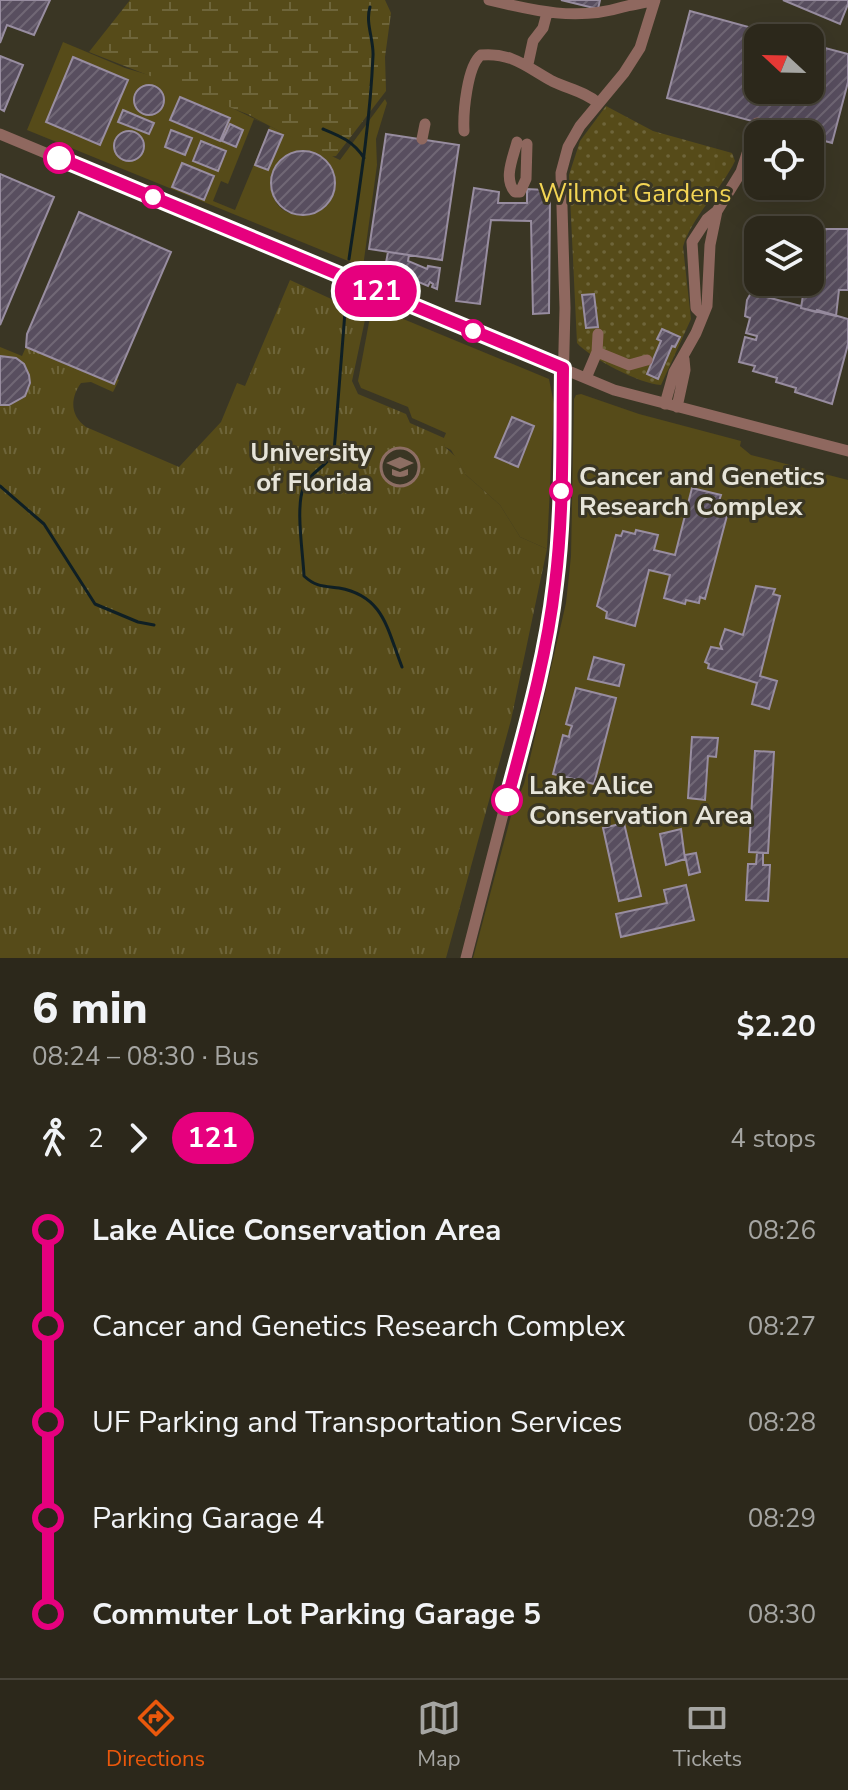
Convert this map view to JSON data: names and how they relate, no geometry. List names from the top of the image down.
{
  "parks": ["Wilmot Gardens"],
  "places": {
    "school or university": ["University of Florida"],
    "other": ["Cancer and Genetics Research Complex", "Lake Alice Conservation Area"]
  },
  "lines": ["bus line 121"],
  "north": "left",
  "page": {
    "on_map": "121",
    "heading": ["6 min", "08:24 – 08:30 · Bus", "$2.20"],
    "legs": ["2", "121", "4 stops"],
    "list": [
      {
        "name": "Lake Alice Conservation Area",
        "value": "08:26"
      },
      {
        "name": "Cancer and Genetics Research Complex",
        "value": "08:27"
      },
      {
        "name": "UF Parking and Transportation Services",
        "value": "08:28"
      },
      {
        "name": "Parking Garage 4",
        "value": "08:29"
      },
      {
        "name": "Commuter Lot Parking Garage 5",
        "value": "08:30"
      }
    ],
    "tabs": ["Directions", "Map", "Tickets"]
  }
}
